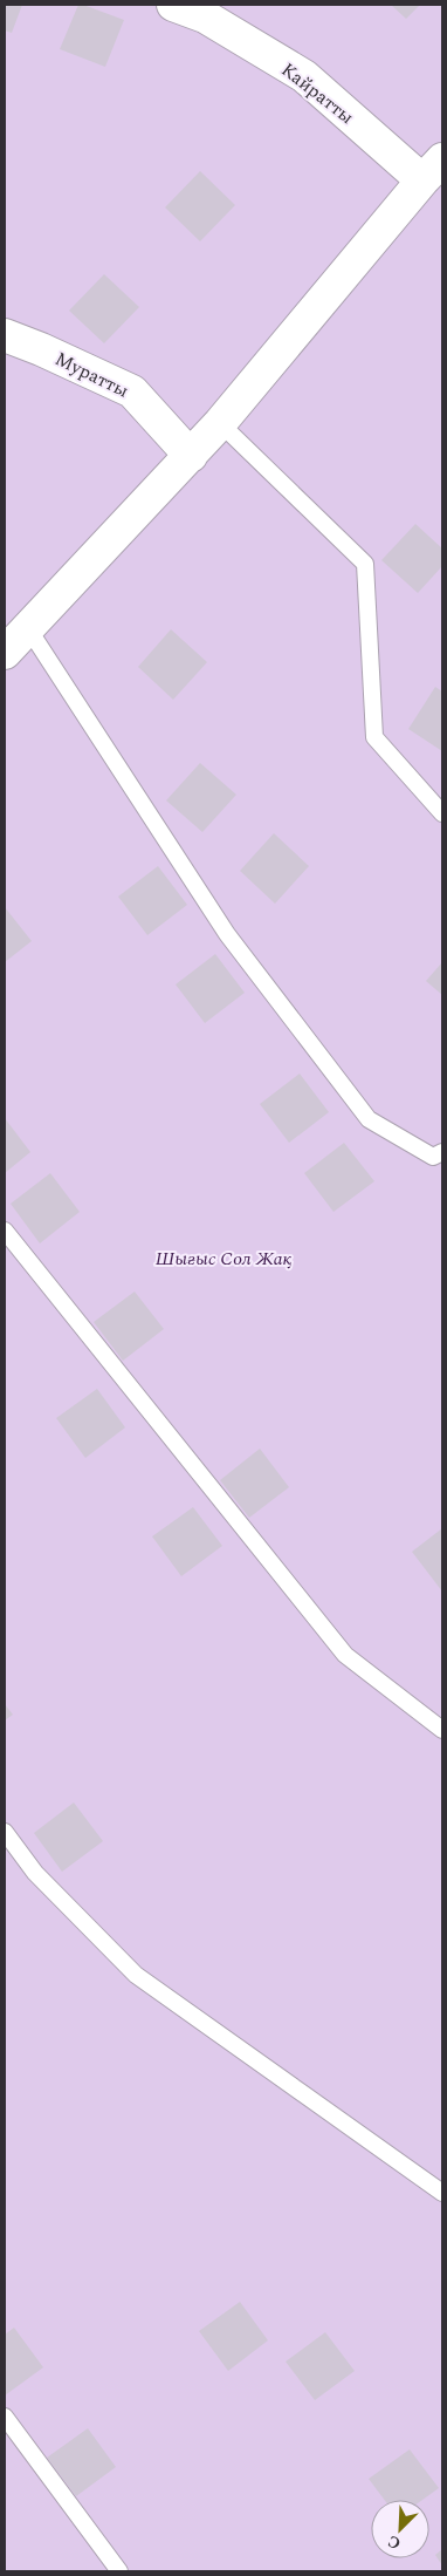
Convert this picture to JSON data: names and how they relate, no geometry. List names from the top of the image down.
{
  "streets": {
    "street": ["Кайратты", "Муратты"]
  },
  "parks": ["Шығыс Сол Жақ"],
  "north": "bottom left"
}
